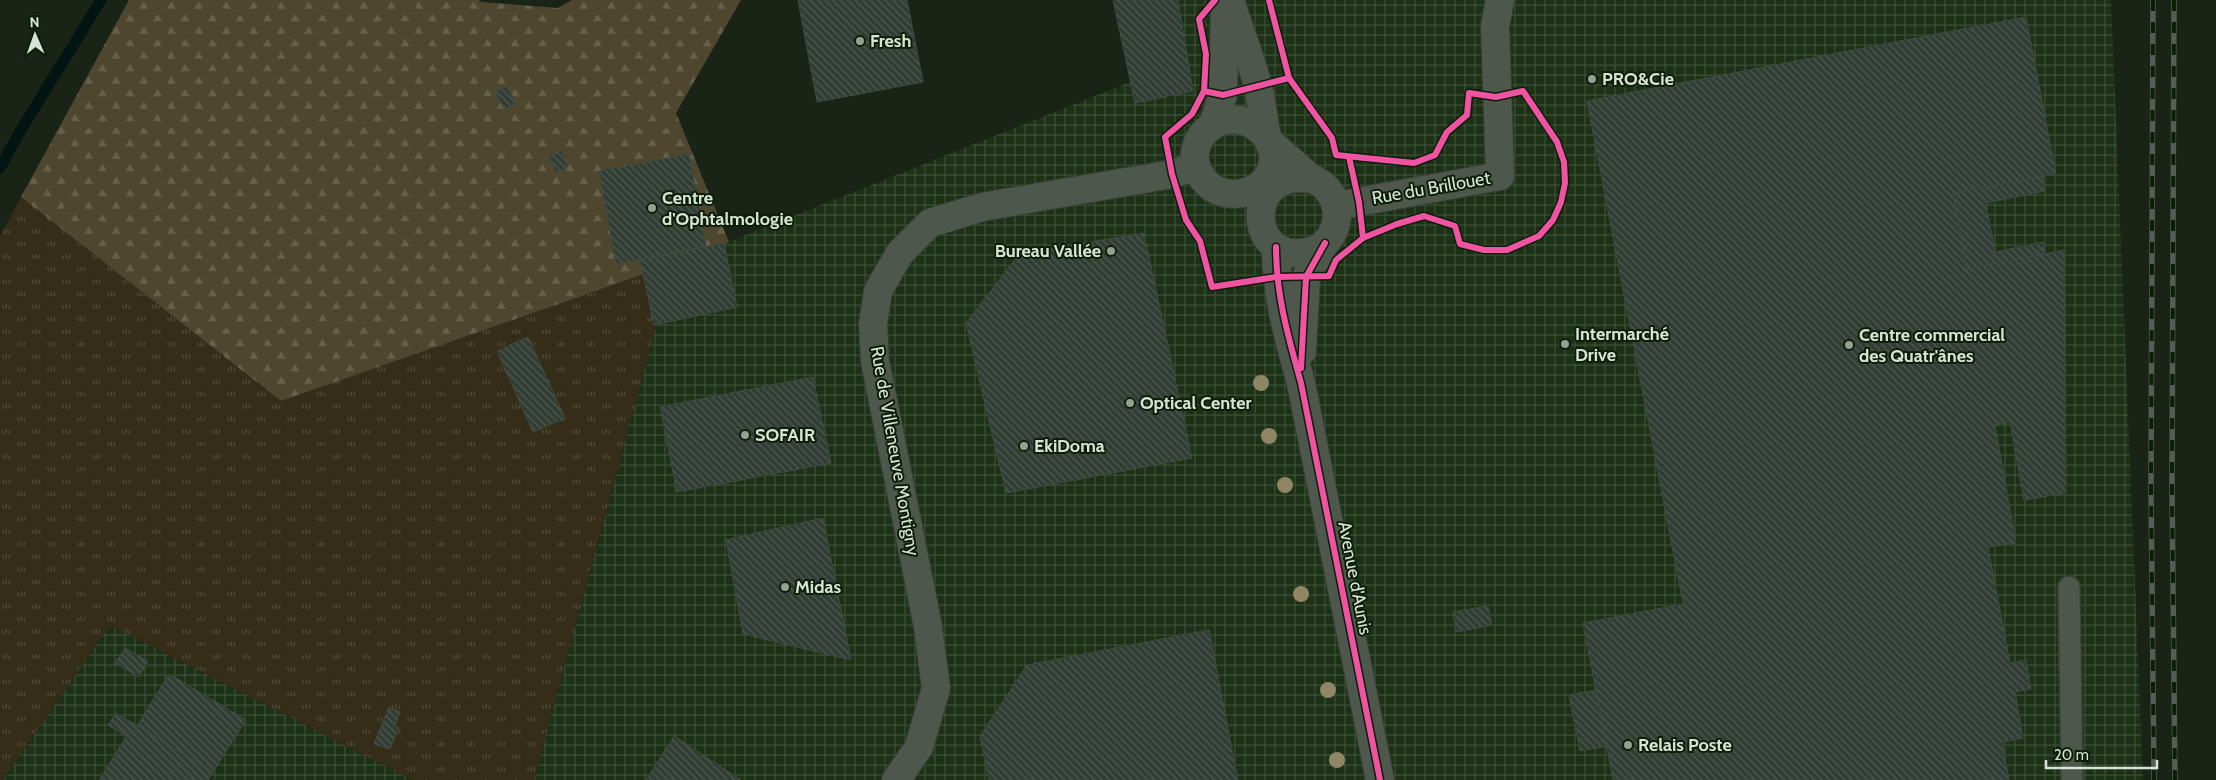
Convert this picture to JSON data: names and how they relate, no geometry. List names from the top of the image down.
{
  "streets": {
    "main road": ["Rue du Brillouet", "Rue de Villeneuve Montigny", "Avenue d'Aunis"]
  },
  "crossings": [
    ["Rue du Brillouet", "Avenue d'Aunis"]
  ],
  "places": [
    "Fresh",
    "PRO&Cie",
    "Centre d'Ophtalmologie",
    "Bureau Vallée",
    "Intermarché Drive",
    "Centre commercial des Quatr'ânes",
    "Optical Center",
    "SOFAIR",
    "EkiDoma",
    "Midas",
    "Relais Poste"
  ],
  "scale_bar": "20 m",
  "north": "top"
}
